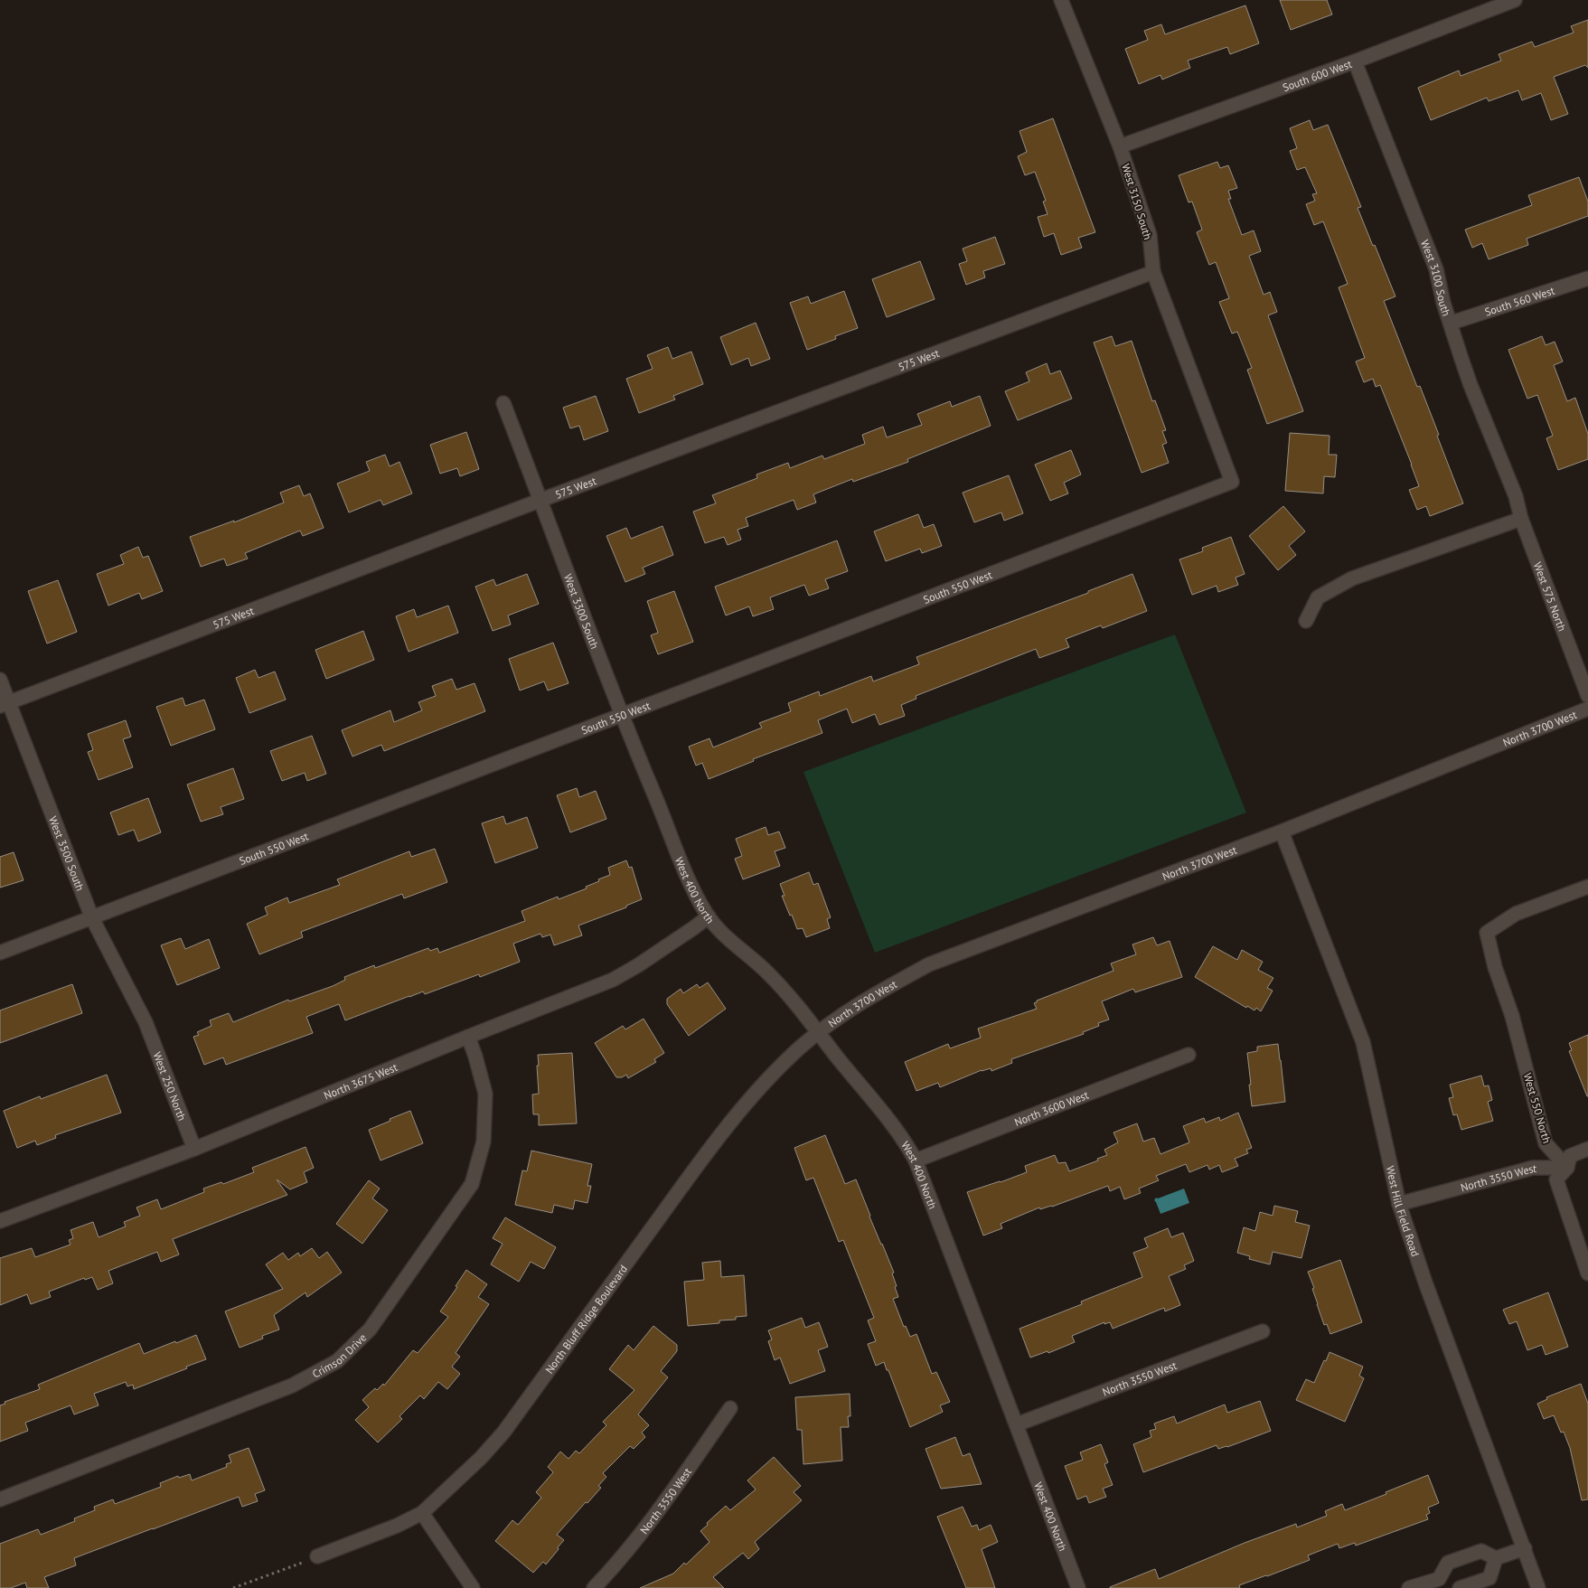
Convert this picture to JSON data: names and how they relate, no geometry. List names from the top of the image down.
{
  "streets": {
    "street": [
      "South 600 West",
      "West 3150 South",
      "West 3100 South",
      "South 560 West",
      "575 West",
      "South 550 West",
      "West 575 North",
      "West 3300 South",
      "North 3700 West",
      "West 3500 South",
      "West 400 North",
      "North 3675 West",
      "West 250 North",
      "North 3600 West",
      "West 550 North",
      "North 3550 West",
      "West Hill Field Road",
      "North Bluff Ridge Boulevard",
      "Crimson Drive"
    ]
  },
  "crossings": [
    ["South 600 West", "West 3150 South"],
    ["South 600 West", "West 3100 South"],
    ["West 3150 South", "575 West"],
    ["West 3150 South", "South 550 West"],
    ["West 3100 South", "South 560 West"],
    ["West 3100 South", "West 575 North"],
    ["575 West", "West 3300 South"],
    ["575 West", "West 3500 South"],
    ["South 550 West", "West 3300 South"],
    ["South 550 West", "West 3500 South"],
    ["West 3300 South", "West 400 North"],
    ["North 3700 West", "West 400 North"],
    ["North 3700 West", "West Hill Field Road"],
    ["North 3700 West", "North Bluff Ridge Boulevard"],
    ["West 3500 South", "West 250 North"],
    ["West 400 North", "North 3675 West"],
    ["West 400 North", "North 3600 West"],
    ["West 400 North", "North 3550 West"],
    ["West 400 North", "North Bluff Ridge Boulevard"],
    ["North 3675 West", "West 250 North"],
    ["North 3675 West", "Crimson Drive"],
    ["West 550 North", "North 3550 West"],
    ["North 3550 West", "West Hill Field Road"]
  ]
}
